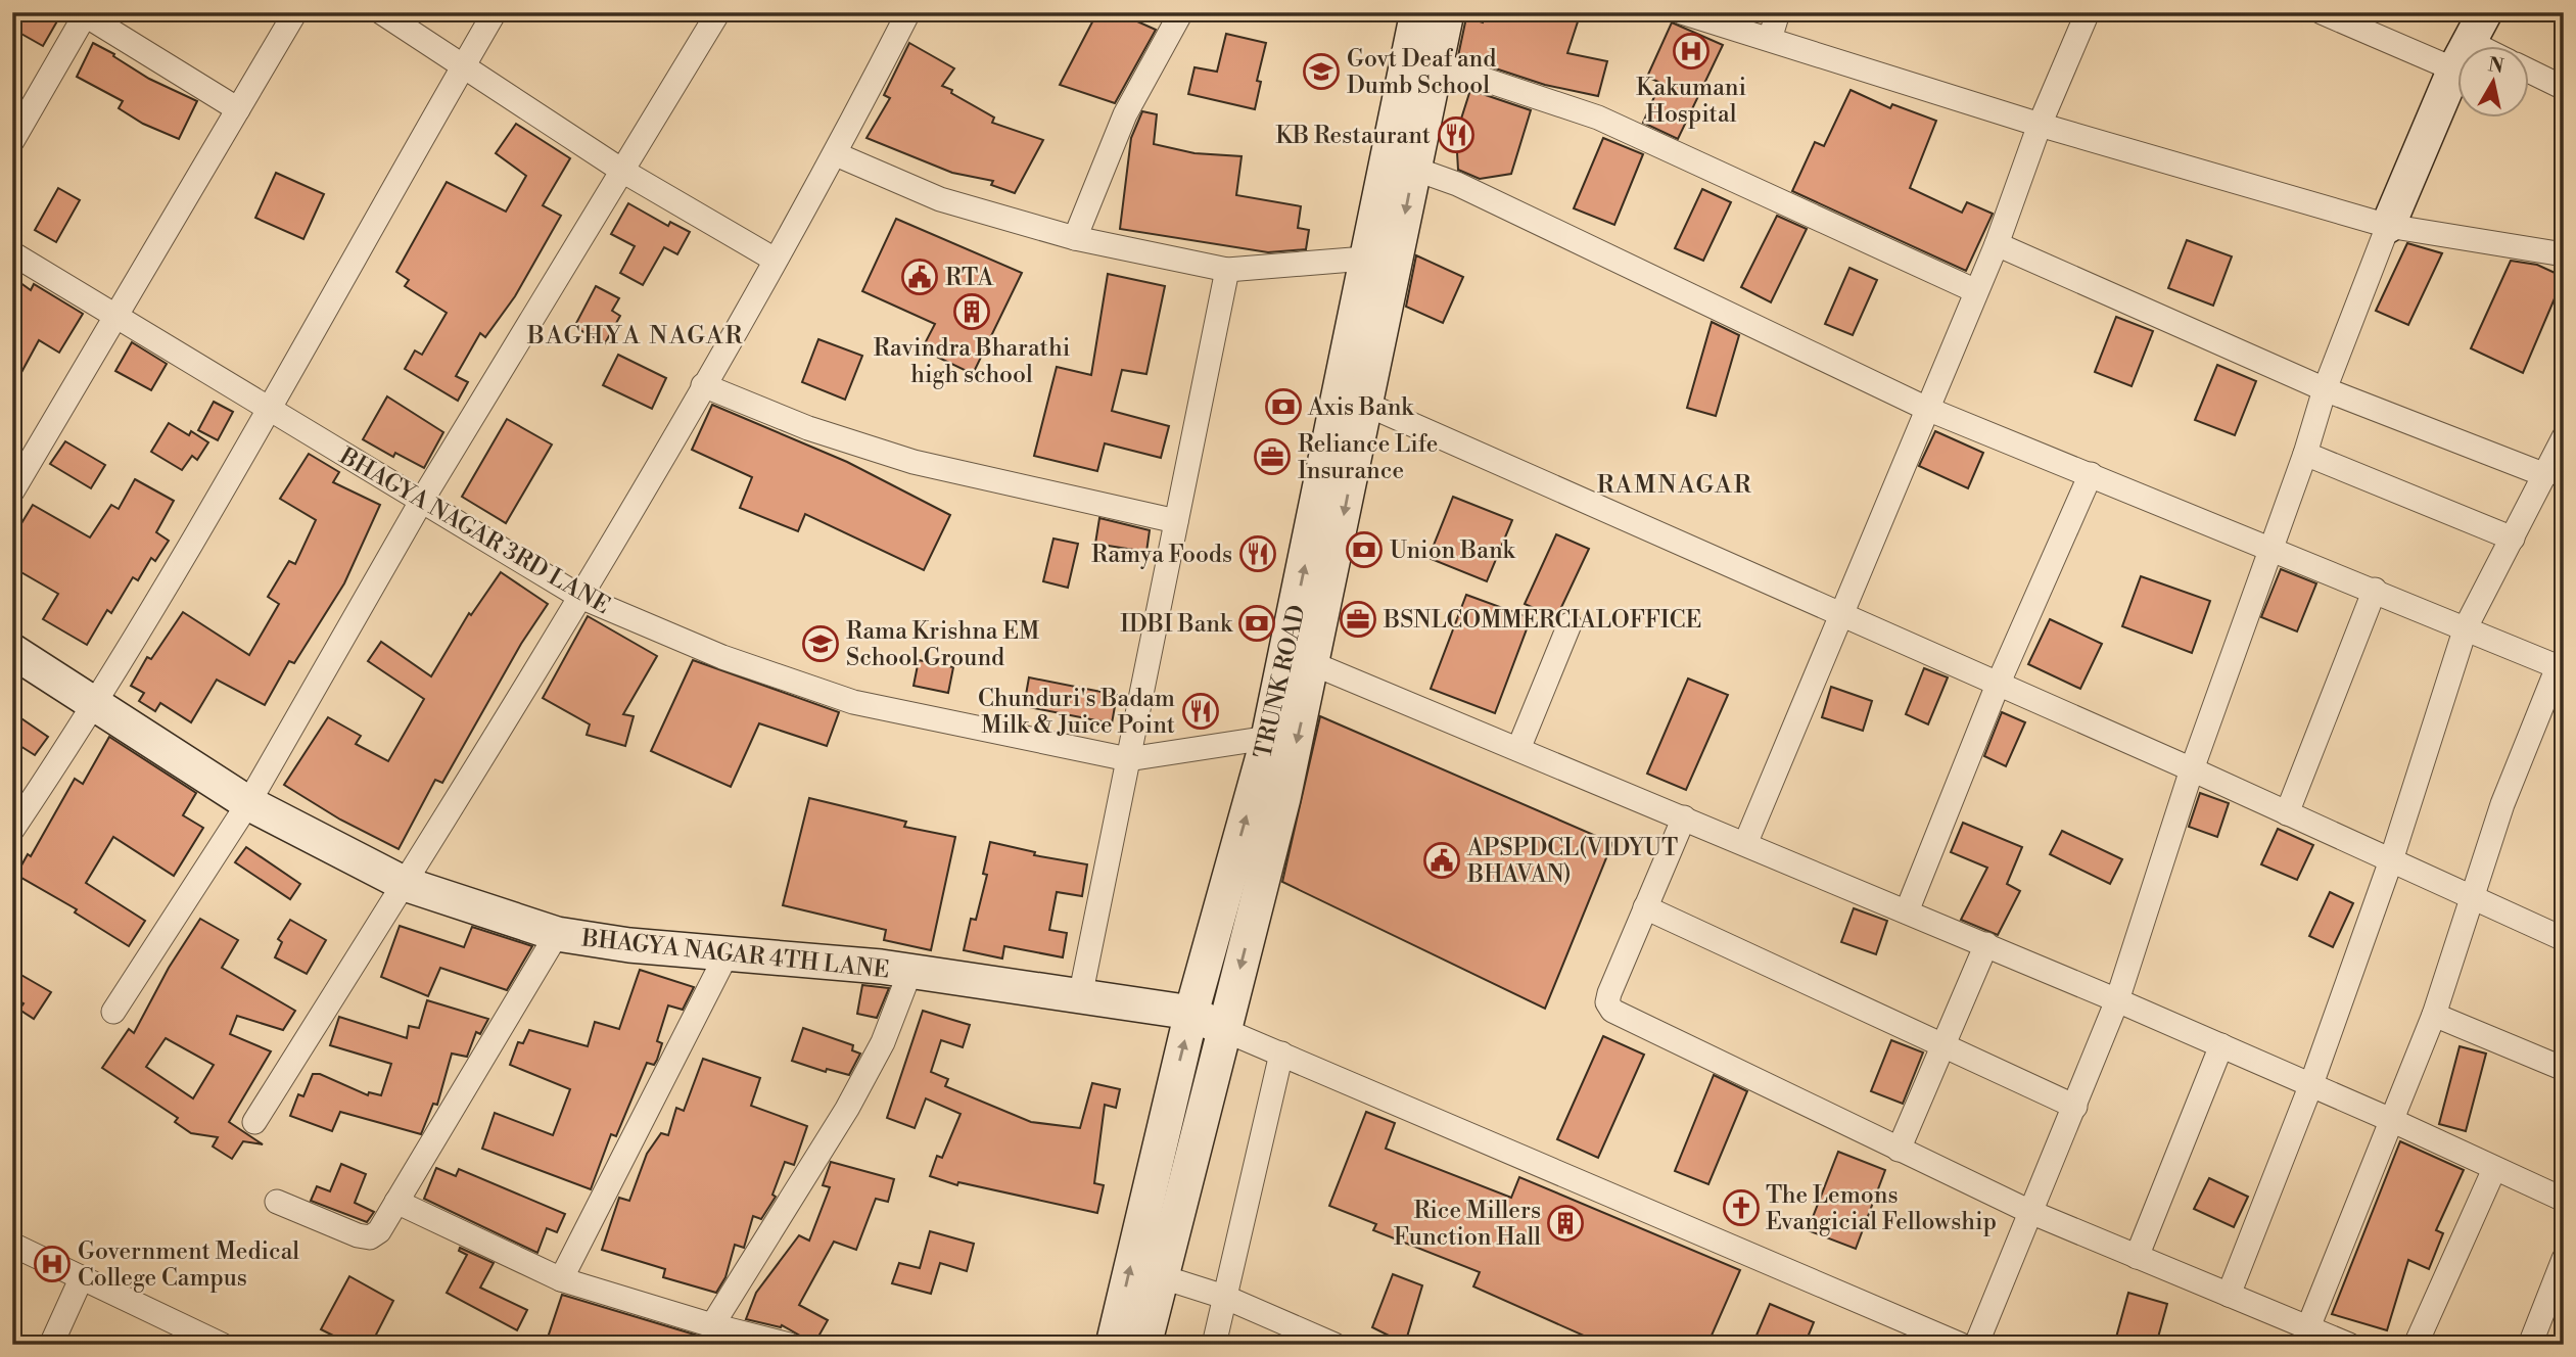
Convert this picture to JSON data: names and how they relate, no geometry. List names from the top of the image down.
{
  "streets": {
    "main road": ["TRUNK ROAD", "BHAGYA NAGAR 4TH LANE"],
    "street": ["BHAGYA NAGAR 3RD LANE"]
  },
  "crossings": [
    ["BHAGYA NAGAR 3RD LANE", "TRUNK ROAD"],
    ["TRUNK ROAD", "BHAGYA NAGAR 4TH LANE"]
  ],
  "districts": ["BAGHYA NAGAR", "RAMNAGAR"],
  "places": {
    "hospital": ["Kakumani Hospital", "Government Medical College Campus"],
    "school or university": ["Govt Deaf and Dumb School", "Rama Krishna EM School Ground"],
    "restaurant": ["KB Restaurant", "Ramya Foods", "Chunduri's Badam Milk & Juice Point"],
    "public building": ["RTA", "APSPDCL(VIDYUT BHAVAN)"],
    "building": ["Ravindra Bharathi high school", "Rice Millers Function Hall"],
    "bank": ["Axis Bank", "Union Bank", "IDBI Bank"],
    "office": ["Reliance Life Insurance", "BSNLCOMMERCIALOFFICE"],
    "church": ["The Lemons Evangicial Fellowship"]
  },
  "north": "top"
}
